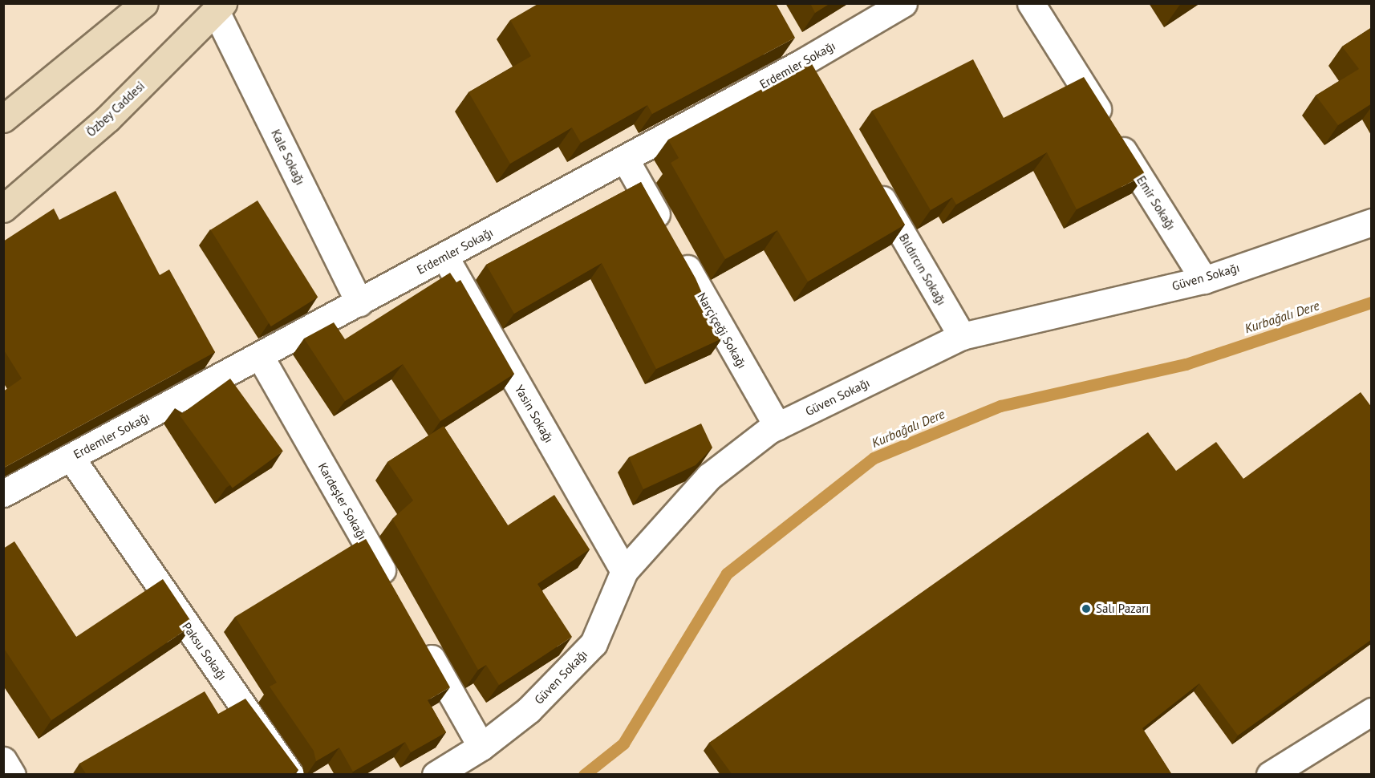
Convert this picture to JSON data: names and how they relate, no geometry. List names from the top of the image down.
{
  "streets": {
    "main road": ["Özbey Caddesi"],
    "street": [
      "Erdemler Sokağı",
      "Kale Sokağı",
      "Emir Sokağı",
      "Bıldırcın Sokağı",
      "Güven Sokağı",
      "Narçiçeği Sokağı",
      "Yasin Sokağı",
      "Kardeşler Sokağı",
      "Paksu Sokağı"
    ]
  },
  "crossings": [
    ["Erdemler Sokağı", "Kale Sokağı"],
    ["Erdemler Sokağı", "Narçiçeği Sokağı"],
    ["Erdemler Sokağı", "Yasin Sokağı"],
    ["Erdemler Sokağı", "Kardeşler Sokağı"],
    ["Erdemler Sokağı", "Paksu Sokağı"],
    ["Özbey Caddesi", "Kale Sokağı"],
    ["Emir Sokağı", "Güven Sokağı"],
    ["Bıldırcın Sokağı", "Güven Sokağı"],
    ["Güven Sokağı", "Narçiçeği Sokağı"],
    ["Güven Sokağı", "Yasin Sokağı"]
  ],
  "water": ["Kurbağalı Dere"],
  "places": ["Salı Pazarı"]
}
